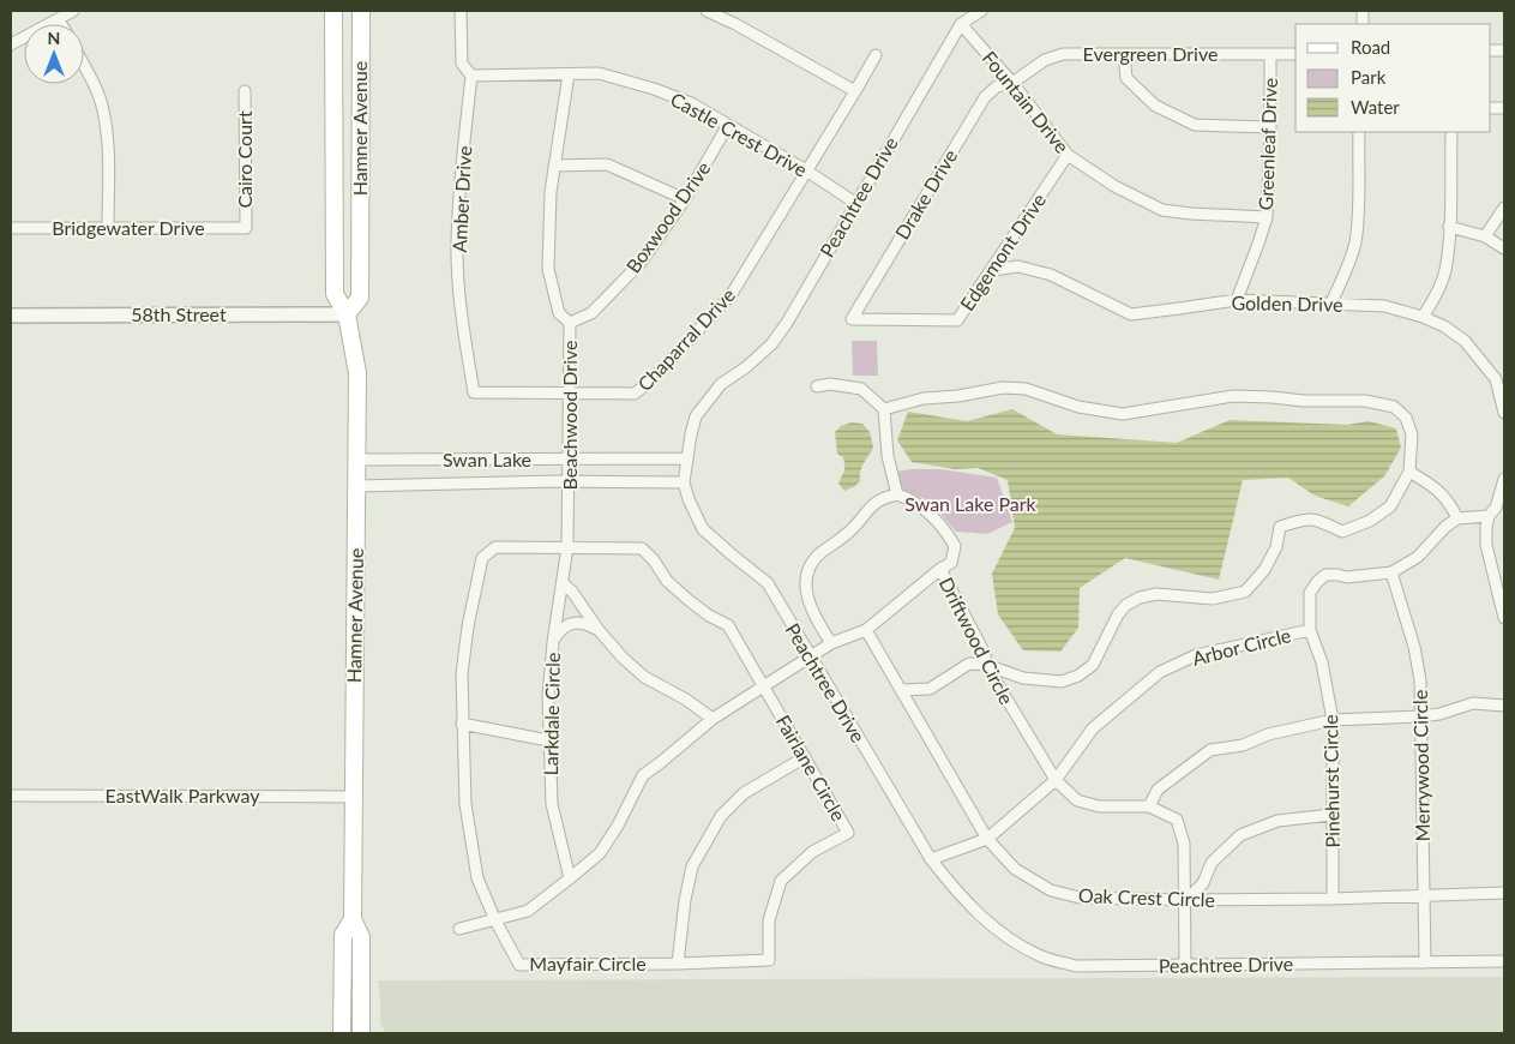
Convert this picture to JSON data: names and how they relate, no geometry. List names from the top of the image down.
{
  "streets": {
    "main road": ["Hamner Avenue"],
    "street": [
      "Evergreen Drive",
      "Fountain Drive",
      "Castle Crest Drive",
      "Greenleaf Drive",
      "Cairo Court",
      "Drake Drive",
      "Peachtree Drive",
      "Amber Drive",
      "Boxwood Drive",
      "Bridgewater Drive",
      "Edgemont Drive",
      "Golden Drive",
      "58th Street",
      "Chaparral Drive",
      "Beachwood Drive",
      "Swan Lake",
      "Driftwood Circle",
      "Arbor Circle",
      "Larkdale Circle",
      "Merrywood Circle",
      "Fairlane Circle",
      "Pinehurst Circle",
      "EastWalk Parkway",
      "Oak Crest Circle",
      "Mayfair Circle"
    ]
  },
  "crossings": [
    ["Evergreen Drive", "Fountain Drive"],
    ["Evergreen Drive", "Greenleaf Drive"],
    ["Evergreen Drive", "Drake Drive"],
    ["Fountain Drive", "Greenleaf Drive"],
    ["Fountain Drive", "Drake Drive"],
    ["Fountain Drive", "Peachtree Drive"],
    ["Fountain Drive", "Edgemont Drive"],
    ["Hamner Avenue", "58th Street"],
    ["Hamner Avenue", "Swan Lake"],
    ["Hamner Avenue", "EastWalk Parkway"],
    ["Castle Crest Drive", "Peachtree Drive"],
    ["Castle Crest Drive", "Amber Drive"],
    ["Castle Crest Drive", "Boxwood Drive"],
    ["Castle Crest Drive", "Chaparral Drive"],
    ["Castle Crest Drive", "Beachwood Drive"],
    ["Greenleaf Drive", "Golden Drive"],
    ["Cairo Court", "Bridgewater Drive"],
    ["Drake Drive", "Edgemont Drive"],
    ["Peachtree Drive", "Swan Lake"],
    ["Peachtree Drive", "Driftwood Circle"],
    ["Peachtree Drive", "Arbor Circle"],
    ["Peachtree Drive", "Merrywood Circle"],
    ["Amber Drive", "Chaparral Drive"],
    ["Boxwood Drive", "Beachwood Drive"],
    ["Edgemont Drive", "Golden Drive"],
    ["Chaparral Drive", "Beachwood Drive"],
    ["Beachwood Drive", "Swan Lake"],
    ["Beachwood Drive", "Larkdale Circle"],
    ["Beachwood Drive", "Fairlane Circle"],
    ["Driftwood Circle", "Arbor Circle"],
    ["Driftwood Circle", "Oak Crest Circle"],
    ["Arbor Circle", "Merrywood Circle"],
    ["Arbor Circle", "Pinehurst Circle"],
    ["Arbor Circle", "Oak Crest Circle"],
    ["Larkdale Circle", "Fairlane Circle"],
    ["Merrywood Circle", "Oak Crest Circle"],
    ["Fairlane Circle", "Mayfair Circle"],
    ["Pinehurst Circle", "Oak Crest Circle"]
  ],
  "parks": ["Swan Lake Park"],
  "legend": ["Road", "Park", "Water"],
  "north": "top"
}
